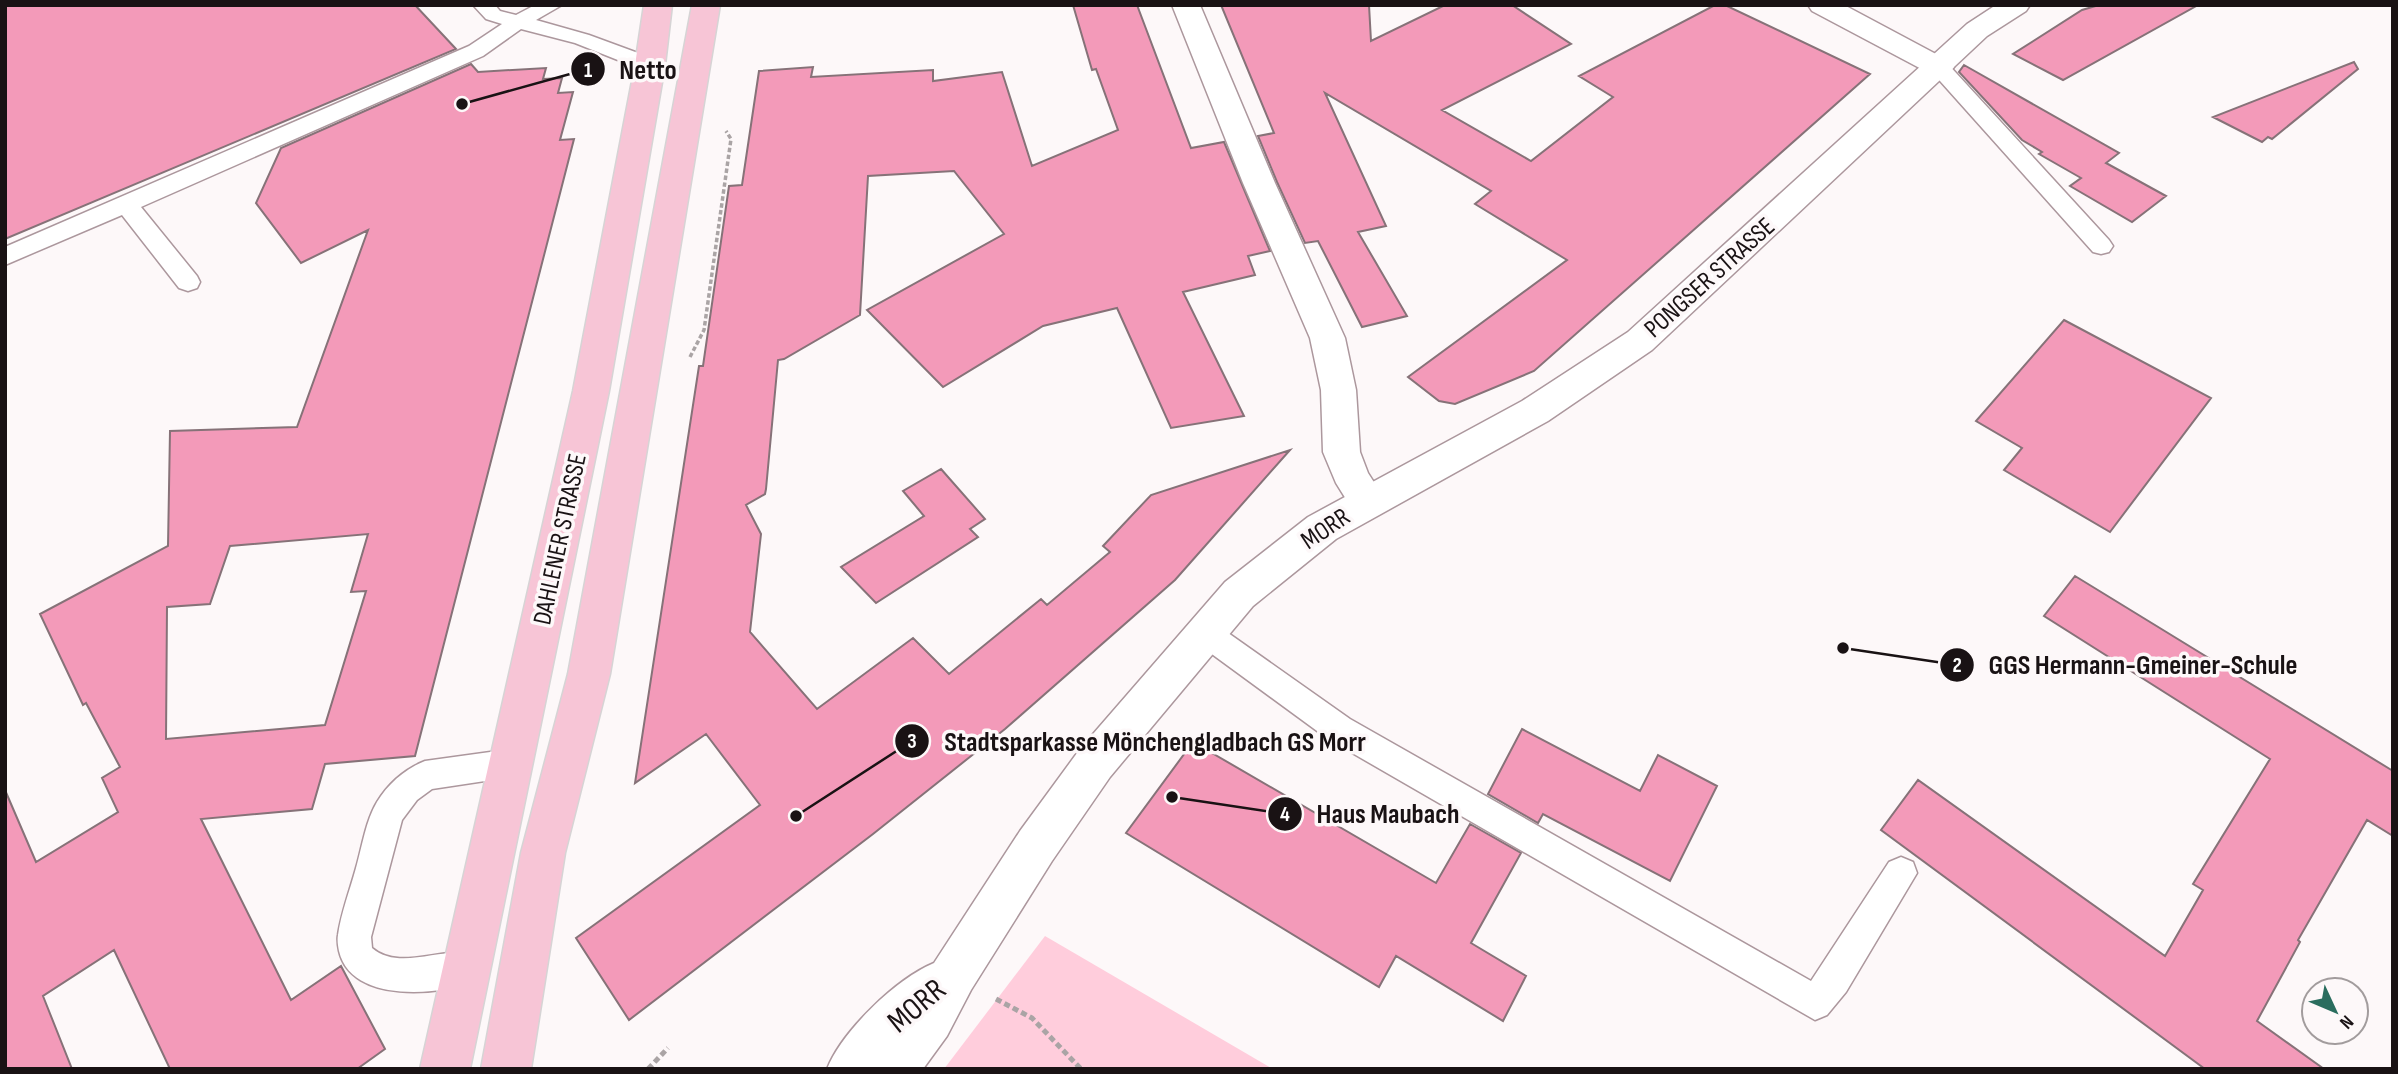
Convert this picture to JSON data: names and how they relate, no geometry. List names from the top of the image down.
{
  "streets": {
    "main road": ["PONGSER STRASSE", "MORR", "DAHLENER STRASSE"]
  },
  "crossings": [
    ["PONGSER STRASSE", "MORR"]
  ],
  "places": [
    "Netto",
    "GGS Hermann-Gmeiner-Schule",
    "Haus Maubach",
    "Stadtsparkasse Mönchengladbach GS Morr"
  ],
  "north": "bottom right"
}
